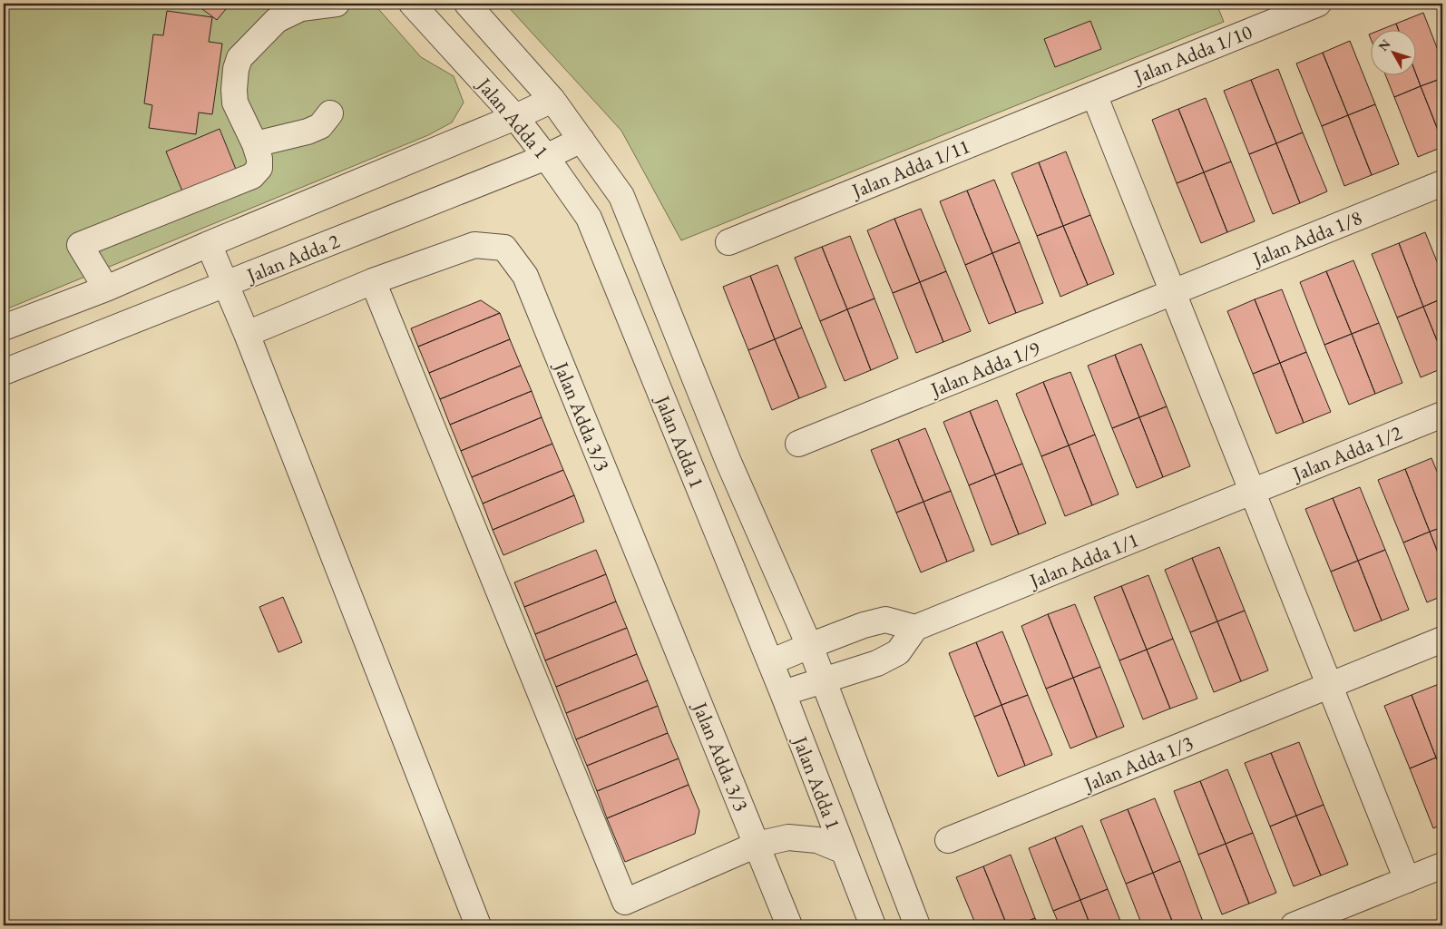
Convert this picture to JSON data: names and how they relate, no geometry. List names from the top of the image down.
{
  "streets": {
    "street": [
      "Jalan Adda 1/10",
      "Jalan Adda 1",
      "Jalan Adda 1/11",
      "Jalan Adda 1/8",
      "Jalan Adda 2",
      "Jalan Adda 1/9",
      "Jalan Adda 3/3",
      "Jalan Adda 1/2",
      "Jalan Adda 1/1",
      "Jalan Adda 1/3"
    ]
  },
  "crossings": [
    ["Jalan Adda 1/10", "Jalan Adda 1/11"],
    ["Jalan Adda 1", "Jalan Adda 2"],
    ["Jalan Adda 1/8", "Jalan Adda 1/9"],
    ["Jalan Adda 1/2", "Jalan Adda 1/1"]
  ],
  "north": "top left"
}
